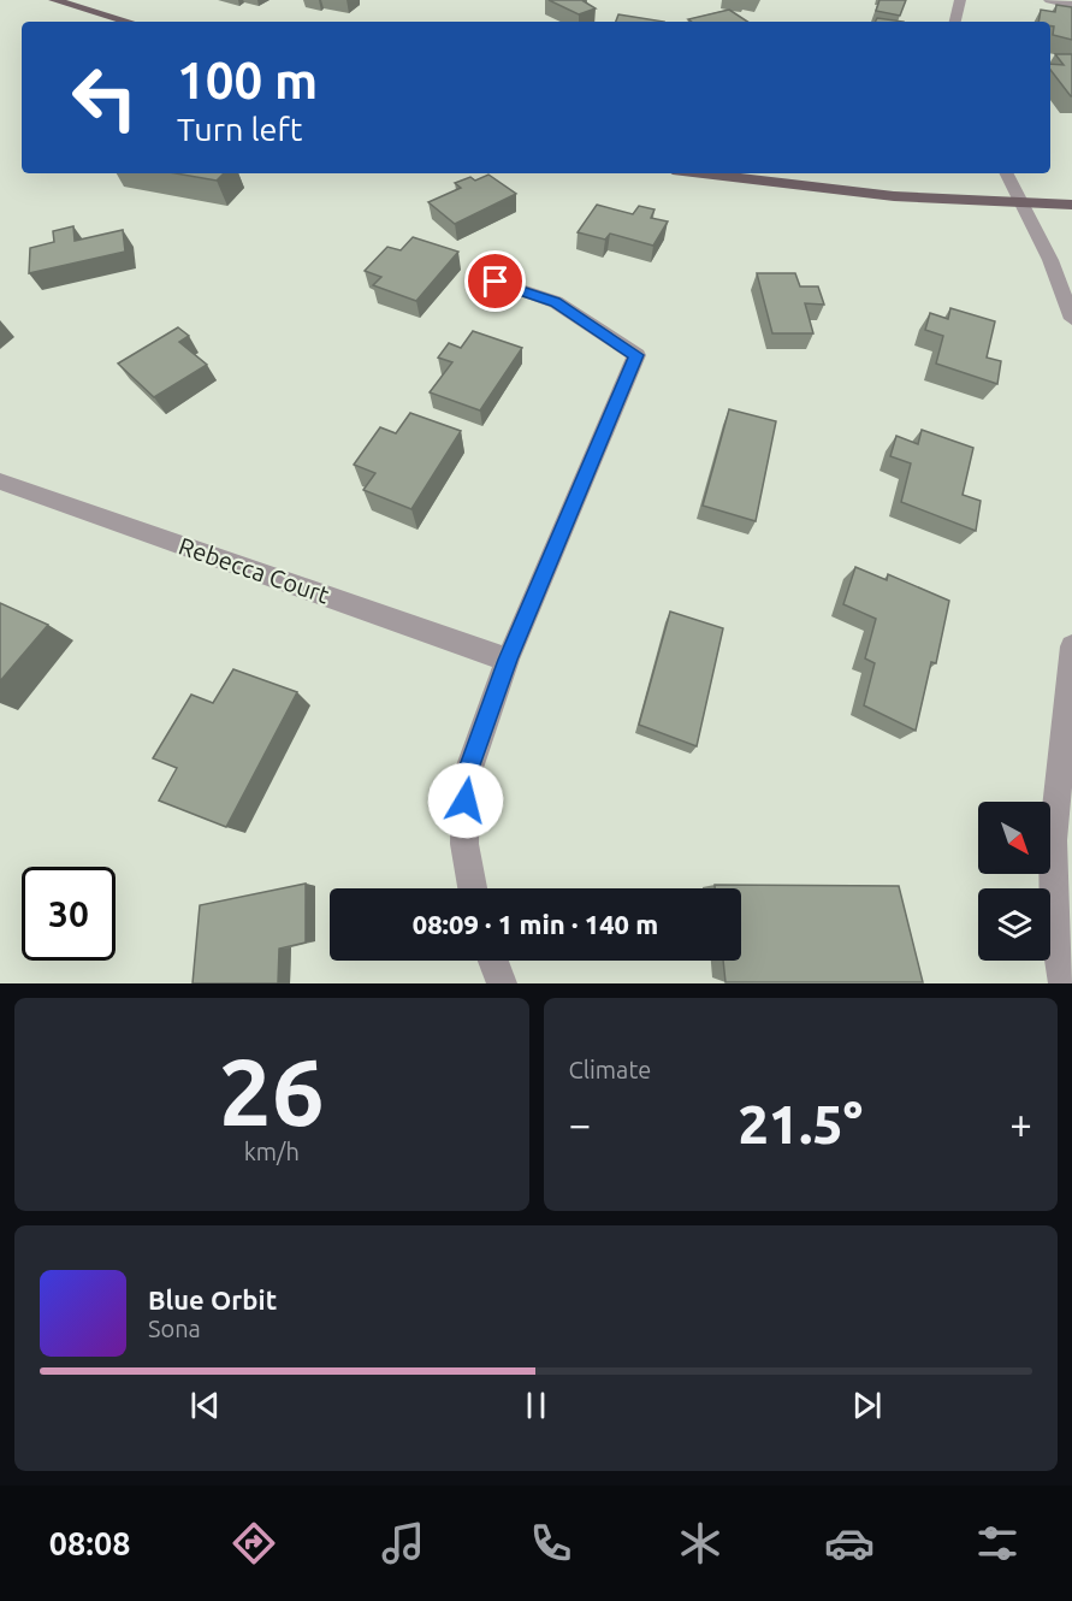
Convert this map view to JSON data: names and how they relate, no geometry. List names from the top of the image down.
{
  "streets": {
    "street": ["Rebecca Court"]
  },
  "north": "bottom right",
  "page": {
    "turn": ["100 m", "Turn left"],
    "limit": "30",
    "trip": "08:09 · 1 min · 140 m",
    "tile": [
      ["26", "km/h"],
      "Climate"
    ],
    "heat": ["−", "21.5°", "+"],
    "song": ["Blue Orbit", "Sona"],
    "tabs": "08:08"
  }
}
